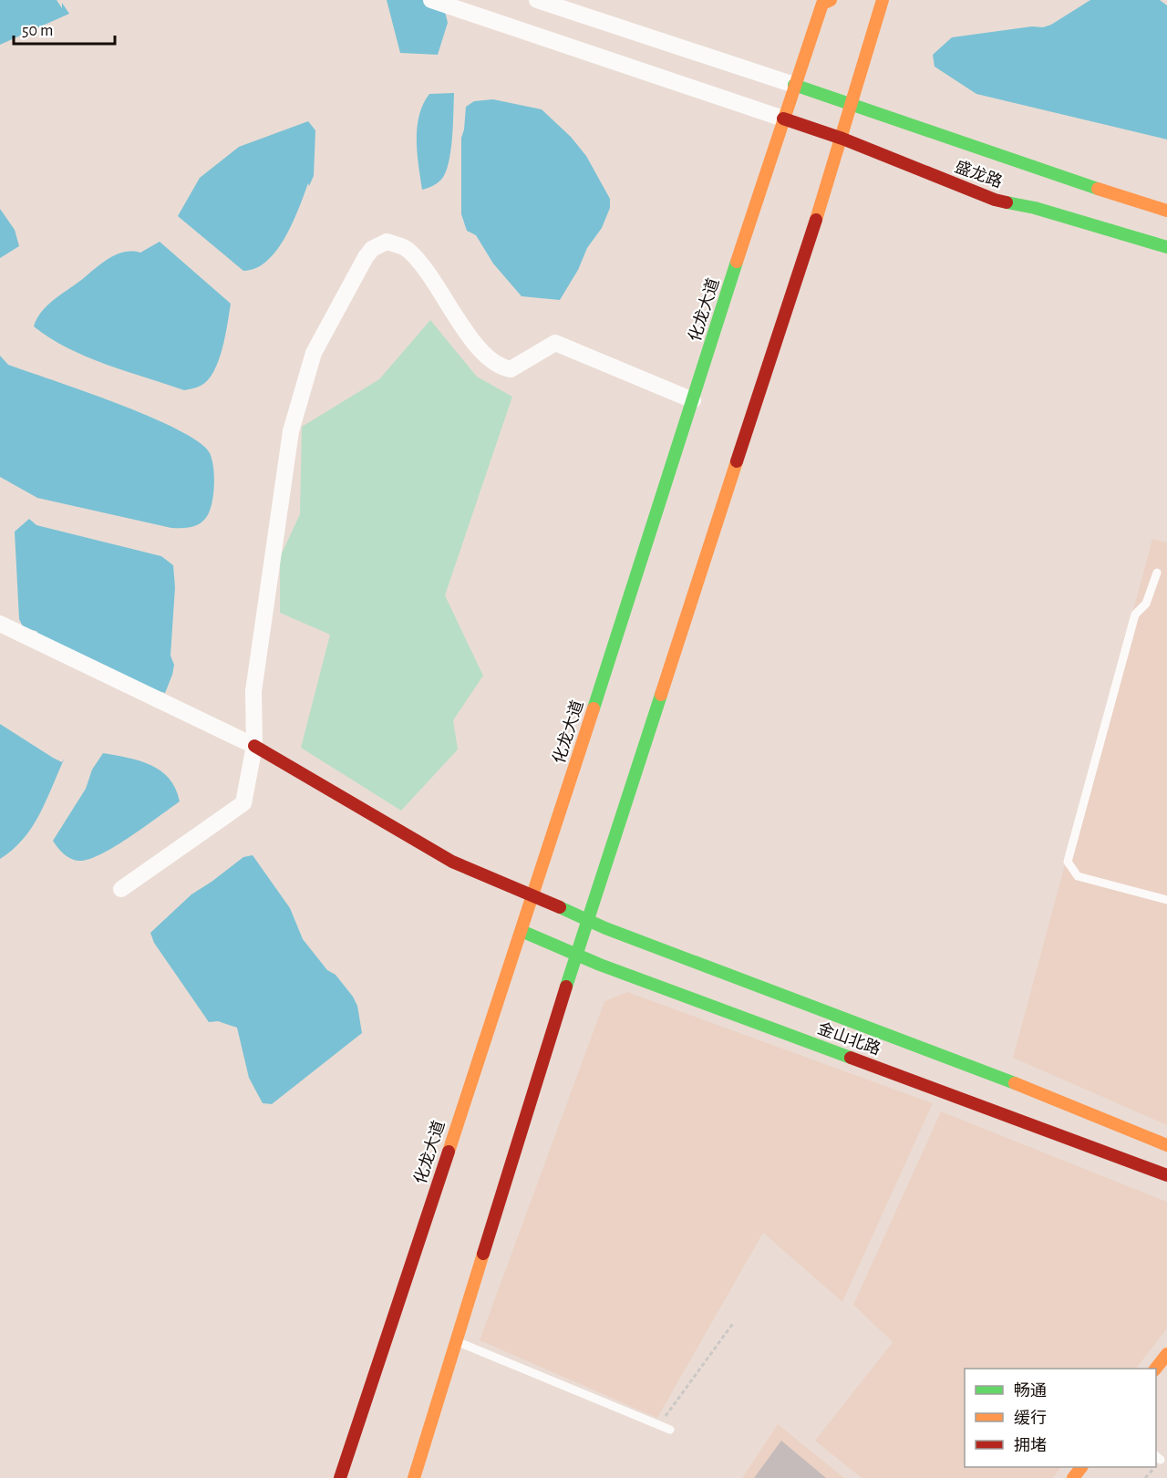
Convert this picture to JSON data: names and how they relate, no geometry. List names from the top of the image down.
{
  "streets": {
    "main road": ["盛龙路", "化龙大道", "金山北路"]
  },
  "crossings": [
    ["盛龙路", "化龙大道"],
    ["化龙大道", "金山北路"]
  ],
  "legend": ["畅通", "缓行", "拥堵"],
  "scale_bar": "50 m"
}
